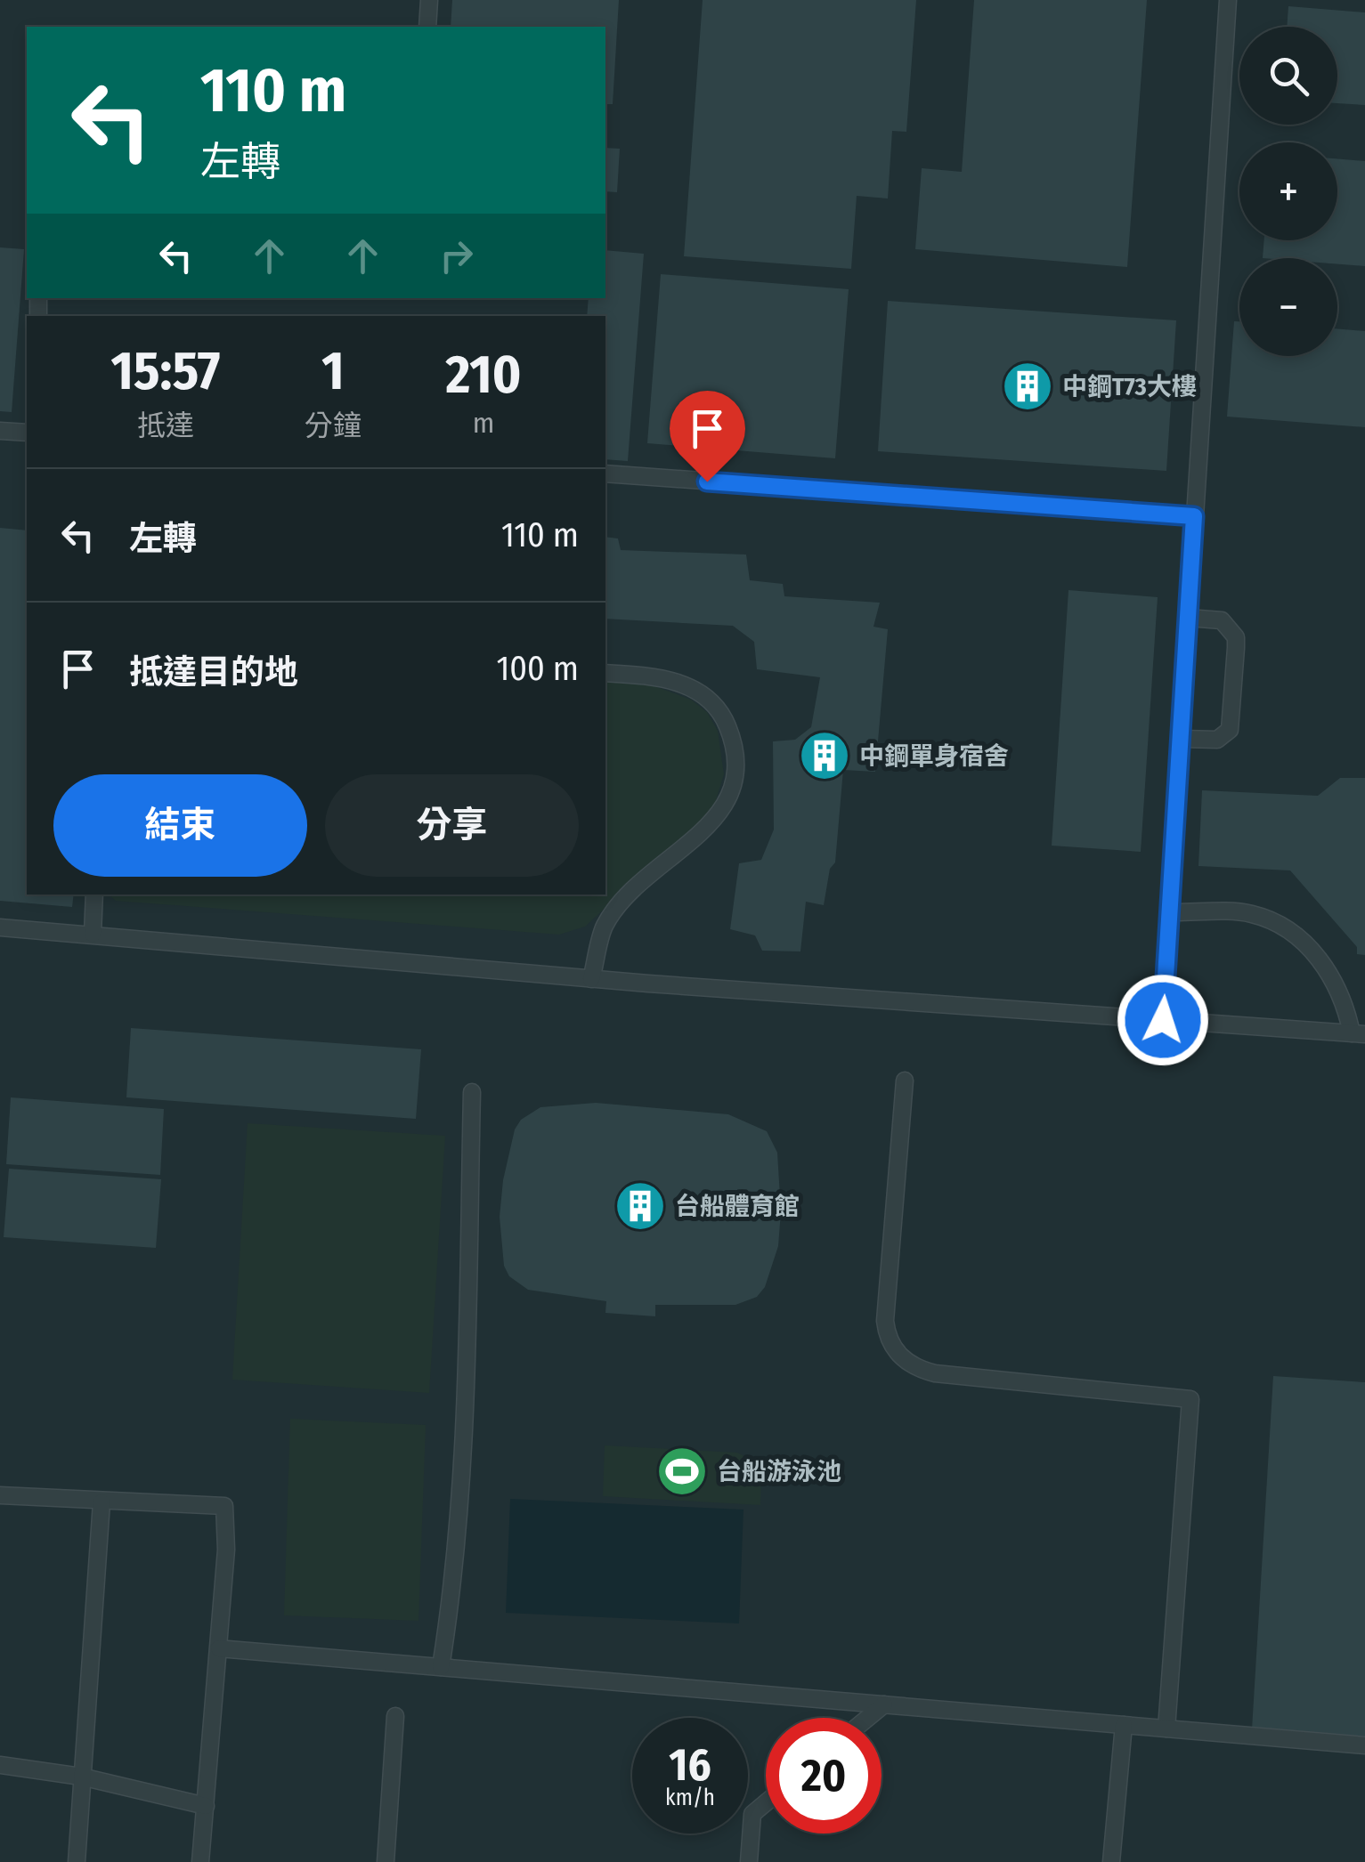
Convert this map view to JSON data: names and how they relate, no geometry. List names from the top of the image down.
{
  "places": {
    "building": ["中鋼T73大樓", "中鋼單身宿舍", "台船體育館"],
    "sports": ["台船游泳池"]
  },
  "page": {
    "map_buttons": ["+", "−"],
    "turn": ["110 m", "左轉"],
    "eta": [
      "15:57",
      "抵達",
      "1",
      "分鐘",
      "210",
      "m"
    ],
    "list": [
      {
        "name": "左轉",
        "value": "110 m"
      },
      {
        "name": "抵達目的地",
        "value": "100 m"
      }
    ],
    "buttons": ["結束", "分享"],
    "speed": "16 km/h",
    "limit": "20"
  }
}
